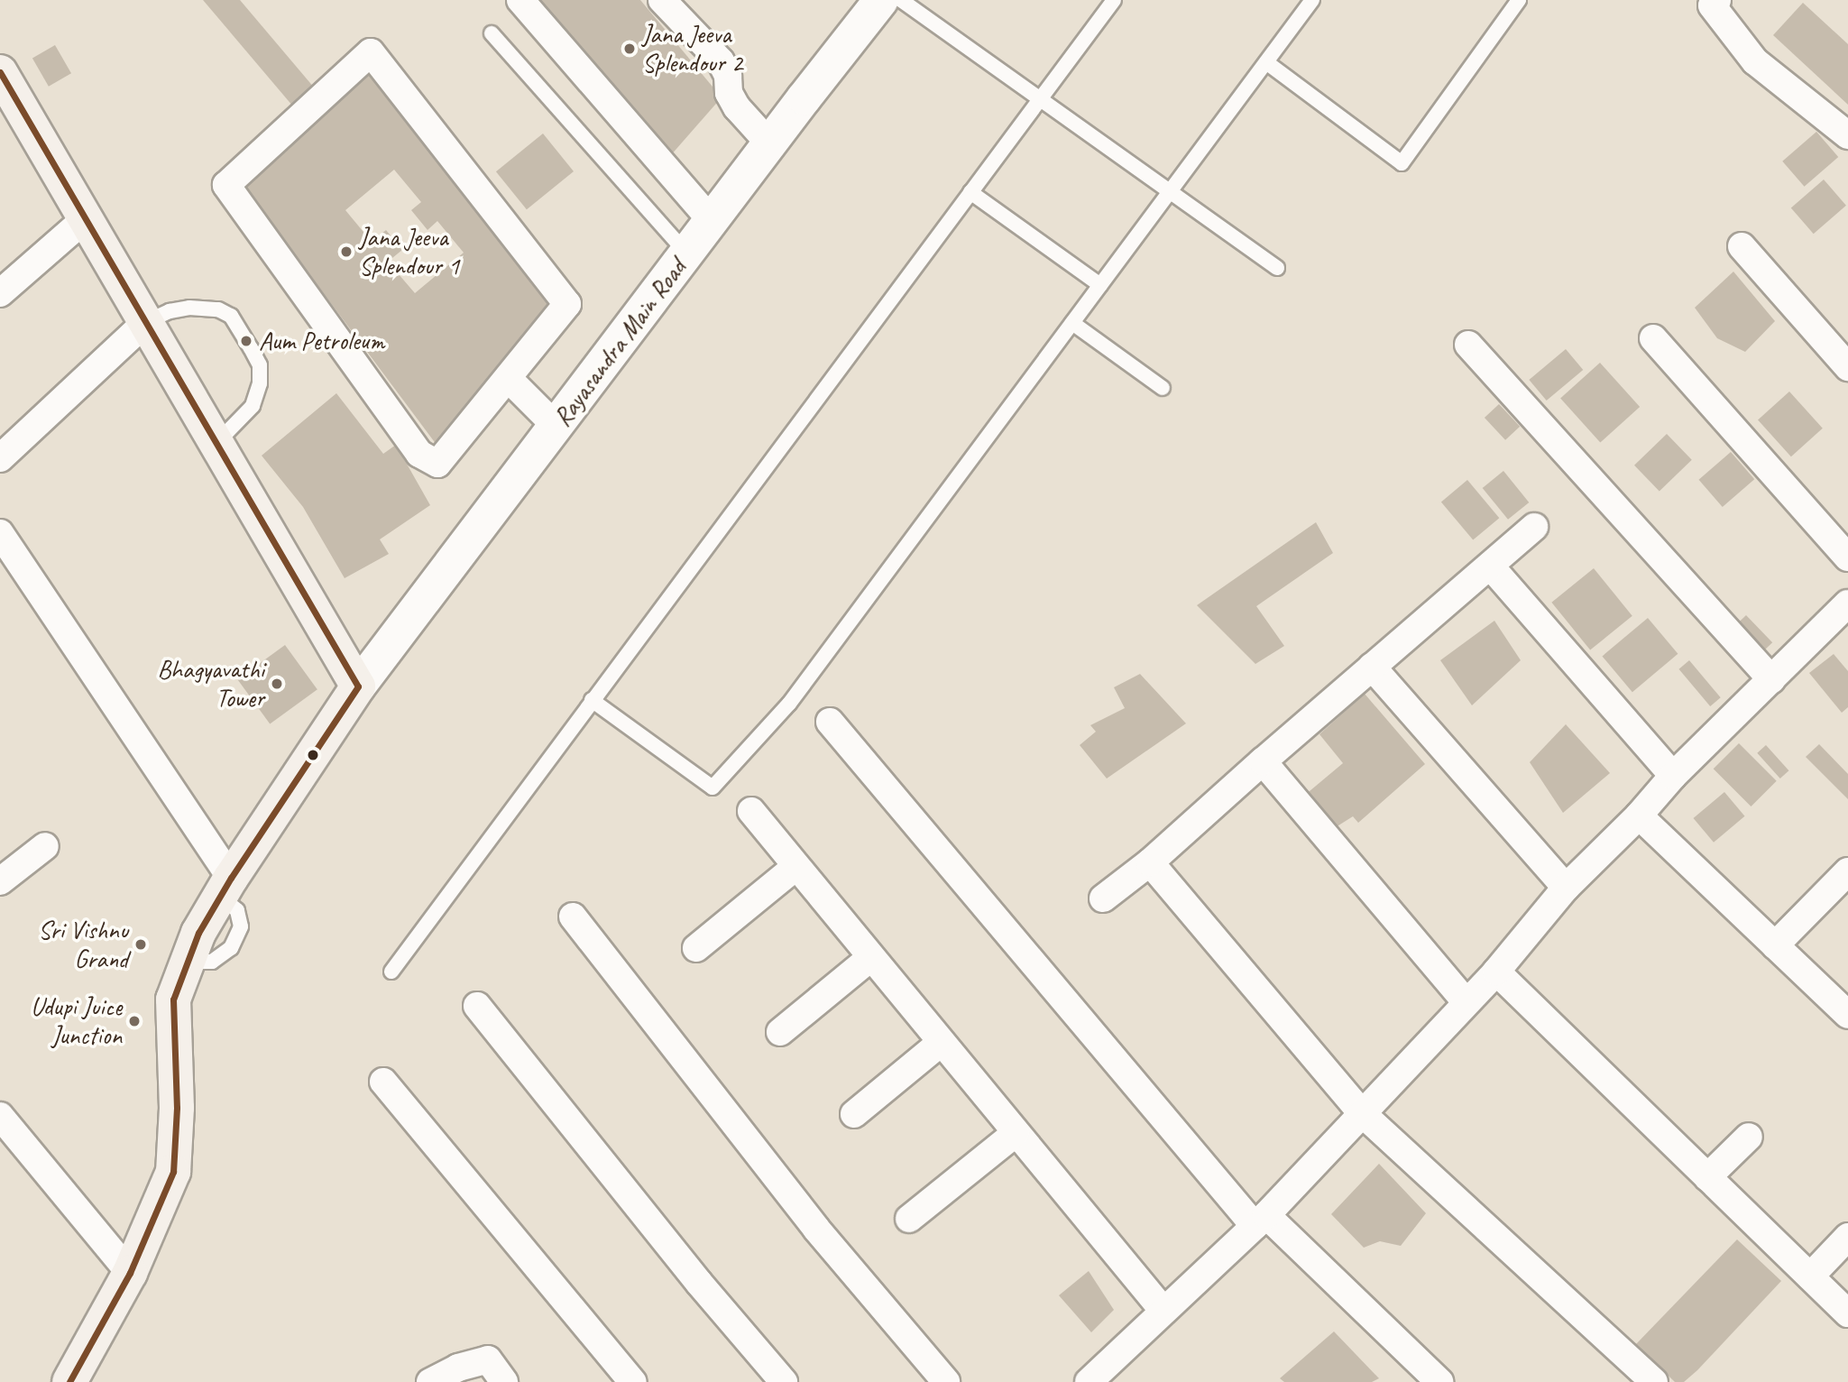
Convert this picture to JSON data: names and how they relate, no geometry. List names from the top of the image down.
{
  "streets": {
    "street": ["Rayasandra Main Road"]
  },
  "places": [
    "Jana Jeeva Splendour 2",
    "Jana Jeeva Splendour 1",
    "Aum Petroleum",
    "Bhagyavathi Tower",
    "Sri Vishnu Grand",
    "Udupi Juice Junction"
  ]
}
